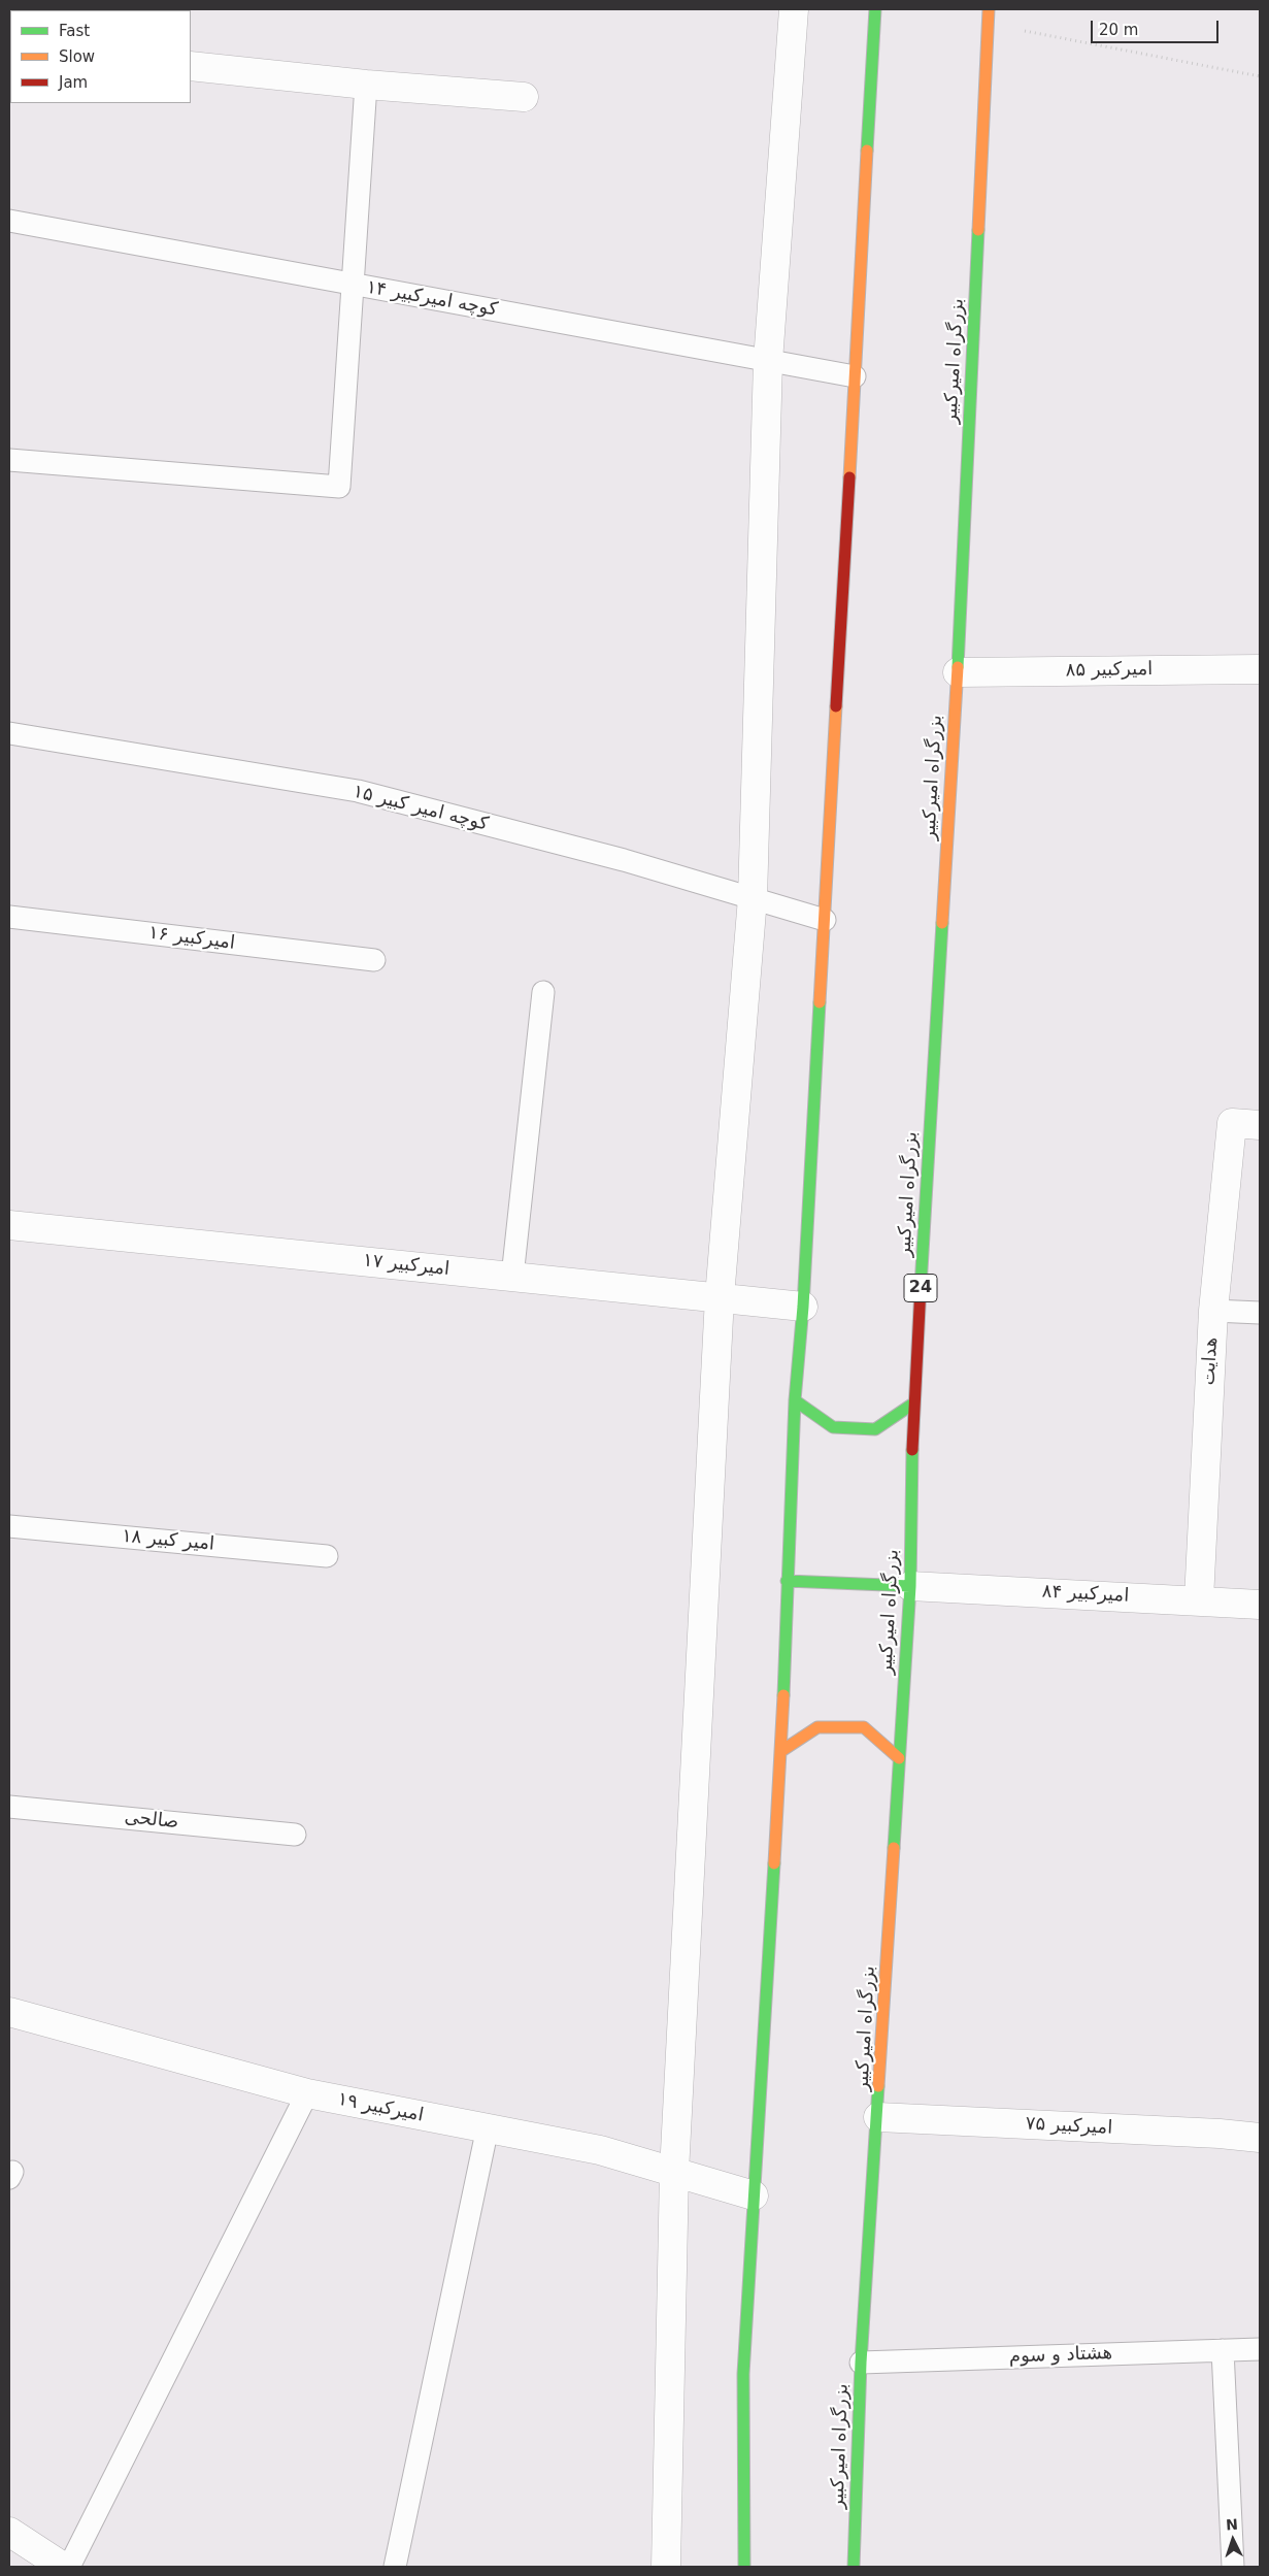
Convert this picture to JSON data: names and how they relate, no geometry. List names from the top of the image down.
{
  "streets": {
    "main road": ["بزرگراه امیرکبیر", "24"],
    "street": [
      "امیرکبیر ۸۵",
      "امیرکبیر ۱۷",
      "هدایت",
      "امیرکبیر ۸۴",
      "امیرکبیر ۱۹",
      "امیرکبیر ۷۵"
    ],
    "lane": [
      "کوچه امیرکبیر ۱۴",
      "کوچه امیر کبیر ۱۵",
      "امیرکبیر ۱۶",
      "امیر کبیر ۱۸",
      "صالحی",
      "هشتاد و سوم"
    ]
  },
  "crossings": [
    ["بزرگراه امیرکبیر", "امیرکبیر ۸۵"],
    ["بزرگراه امیرکبیر", "امیرکبیر ۸۴"],
    ["بزرگراه امیرکبیر", "امیرکبیر ۷۵"],
    ["بزرگراه امیرکبیر", "هشتاد و سوم"],
    ["هدایت", "امیرکبیر ۸۴"]
  ],
  "legend": ["Fast", "Slow", "Jam"],
  "scale_bar": "20 m",
  "north": "top"
}
